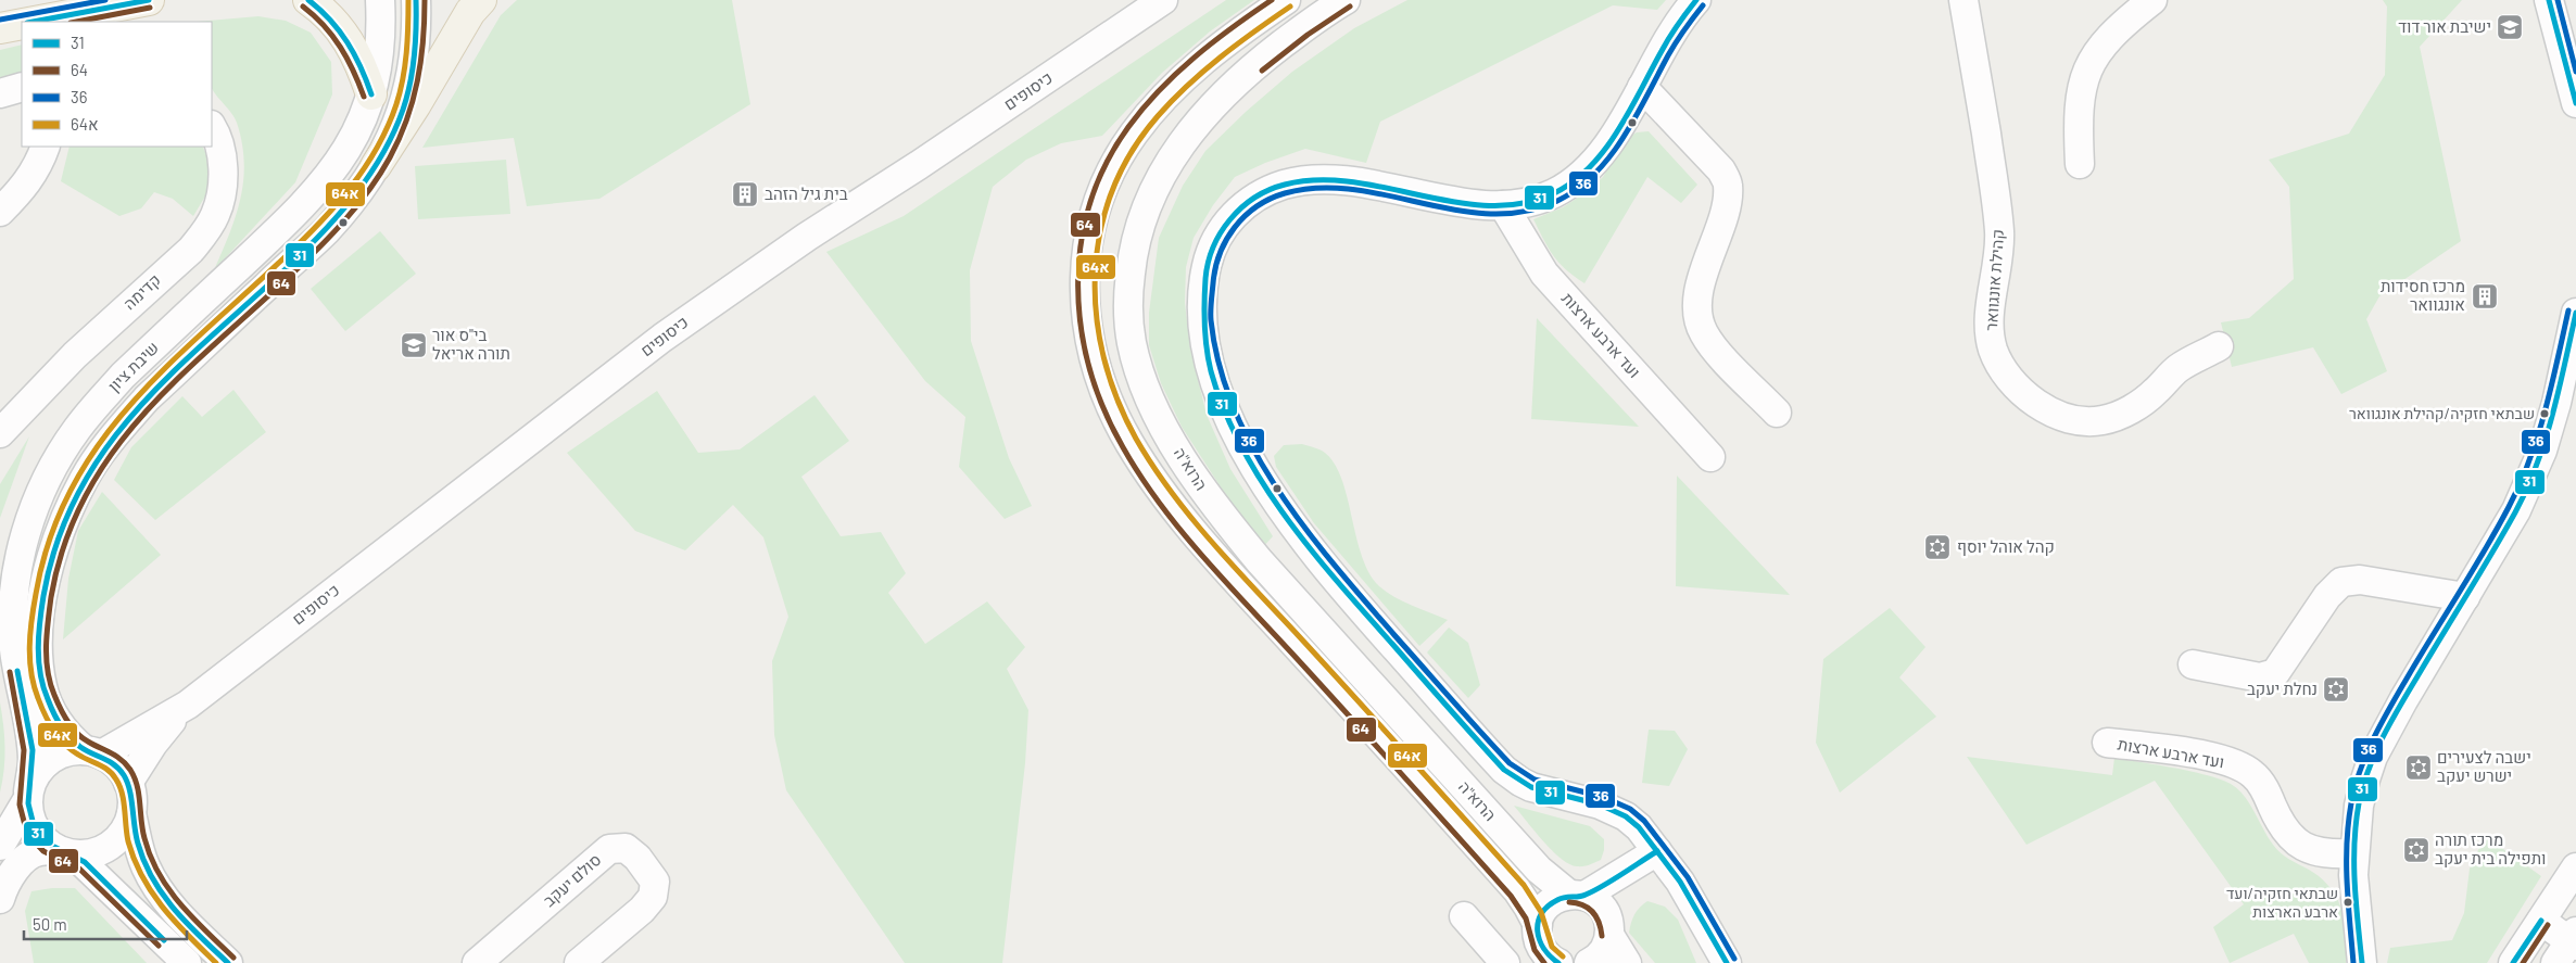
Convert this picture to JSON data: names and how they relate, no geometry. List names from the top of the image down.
{
  "streets": {
    "street": [
      "כיסופים",
      "קהילת אונגוואר",
      "קדימה",
      "ועד ארבע ארצות",
      "שיבת ציון",
      "הרוא\"ה",
      "סולם יעקב"
    ]
  },
  "crossings": [
    ["כיסופים", "שיבת ציון"]
  ],
  "places": {
    "school or university": ["ישיבת אור דוד", "בי\"ס אור תורה אריאל"],
    "building": ["בית גיל הזהב", "מרכז חסידות אונגוואר"],
    "other": ["שבתאי חזקיה/קהילת אונגוואר", "שבתאי חזקיה/ועד ארבע הארצות"],
    "synagogue": [
      "קהל אוהל יוסף",
      "נחלת יעקב",
      "ישבה לצעירים ישרש יעקב",
      "מרכז תורה ותפילה בית יעקב"
    ]
  },
  "lines": [
    "transit line 31",
    "transit line 64",
    "transit line 36",
    "transit line 64א"
  ],
  "legend": [
    "31",
    "64",
    "36",
    "64א"
  ],
  "scale_bar": "50 m"
}
